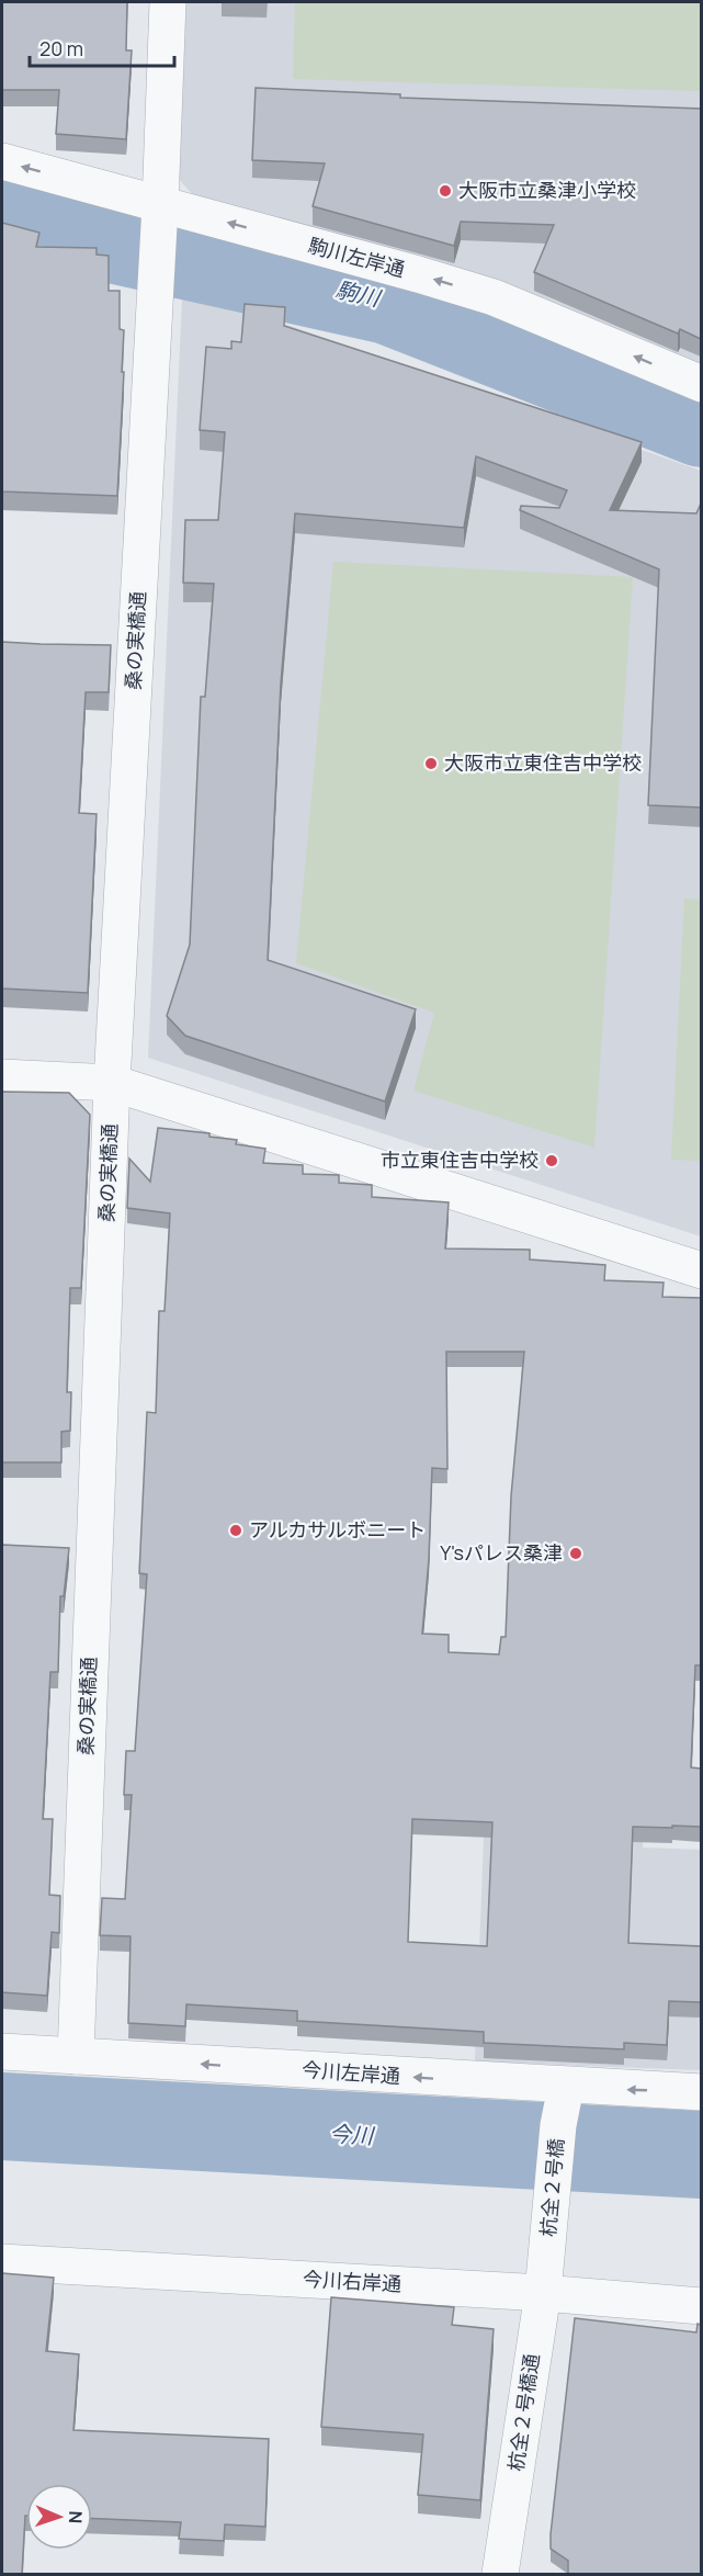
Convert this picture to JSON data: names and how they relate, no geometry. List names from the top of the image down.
{
  "streets": {
    "street": [
      "駒川左岸通",
      "桑の実橋通",
      "今川左岸通",
      "杭全２号橋",
      "今川右岸通",
      "杭全２号橋通"
    ]
  },
  "crossings": [
    ["駒川左岸通", "桑の実橋通"],
    ["桑の実橋通", "今川左岸通"],
    ["今川左岸通", "杭全２号橋"],
    ["杭全２号橋", "杭全２号橋通"],
    ["今川右岸通", "杭全２号橋通"]
  ],
  "one_way": ["駒川左岸通", "今川左岸通"],
  "water": ["駒川", "今川"],
  "places": [
    "大阪市立桑津小学校",
    "大阪市立東住吉中学校",
    "市立東住吉中学校",
    "アルカサルボニート",
    "Y'sパレス桑津"
  ],
  "scale_bar": "20 m",
  "north": "right"
}
